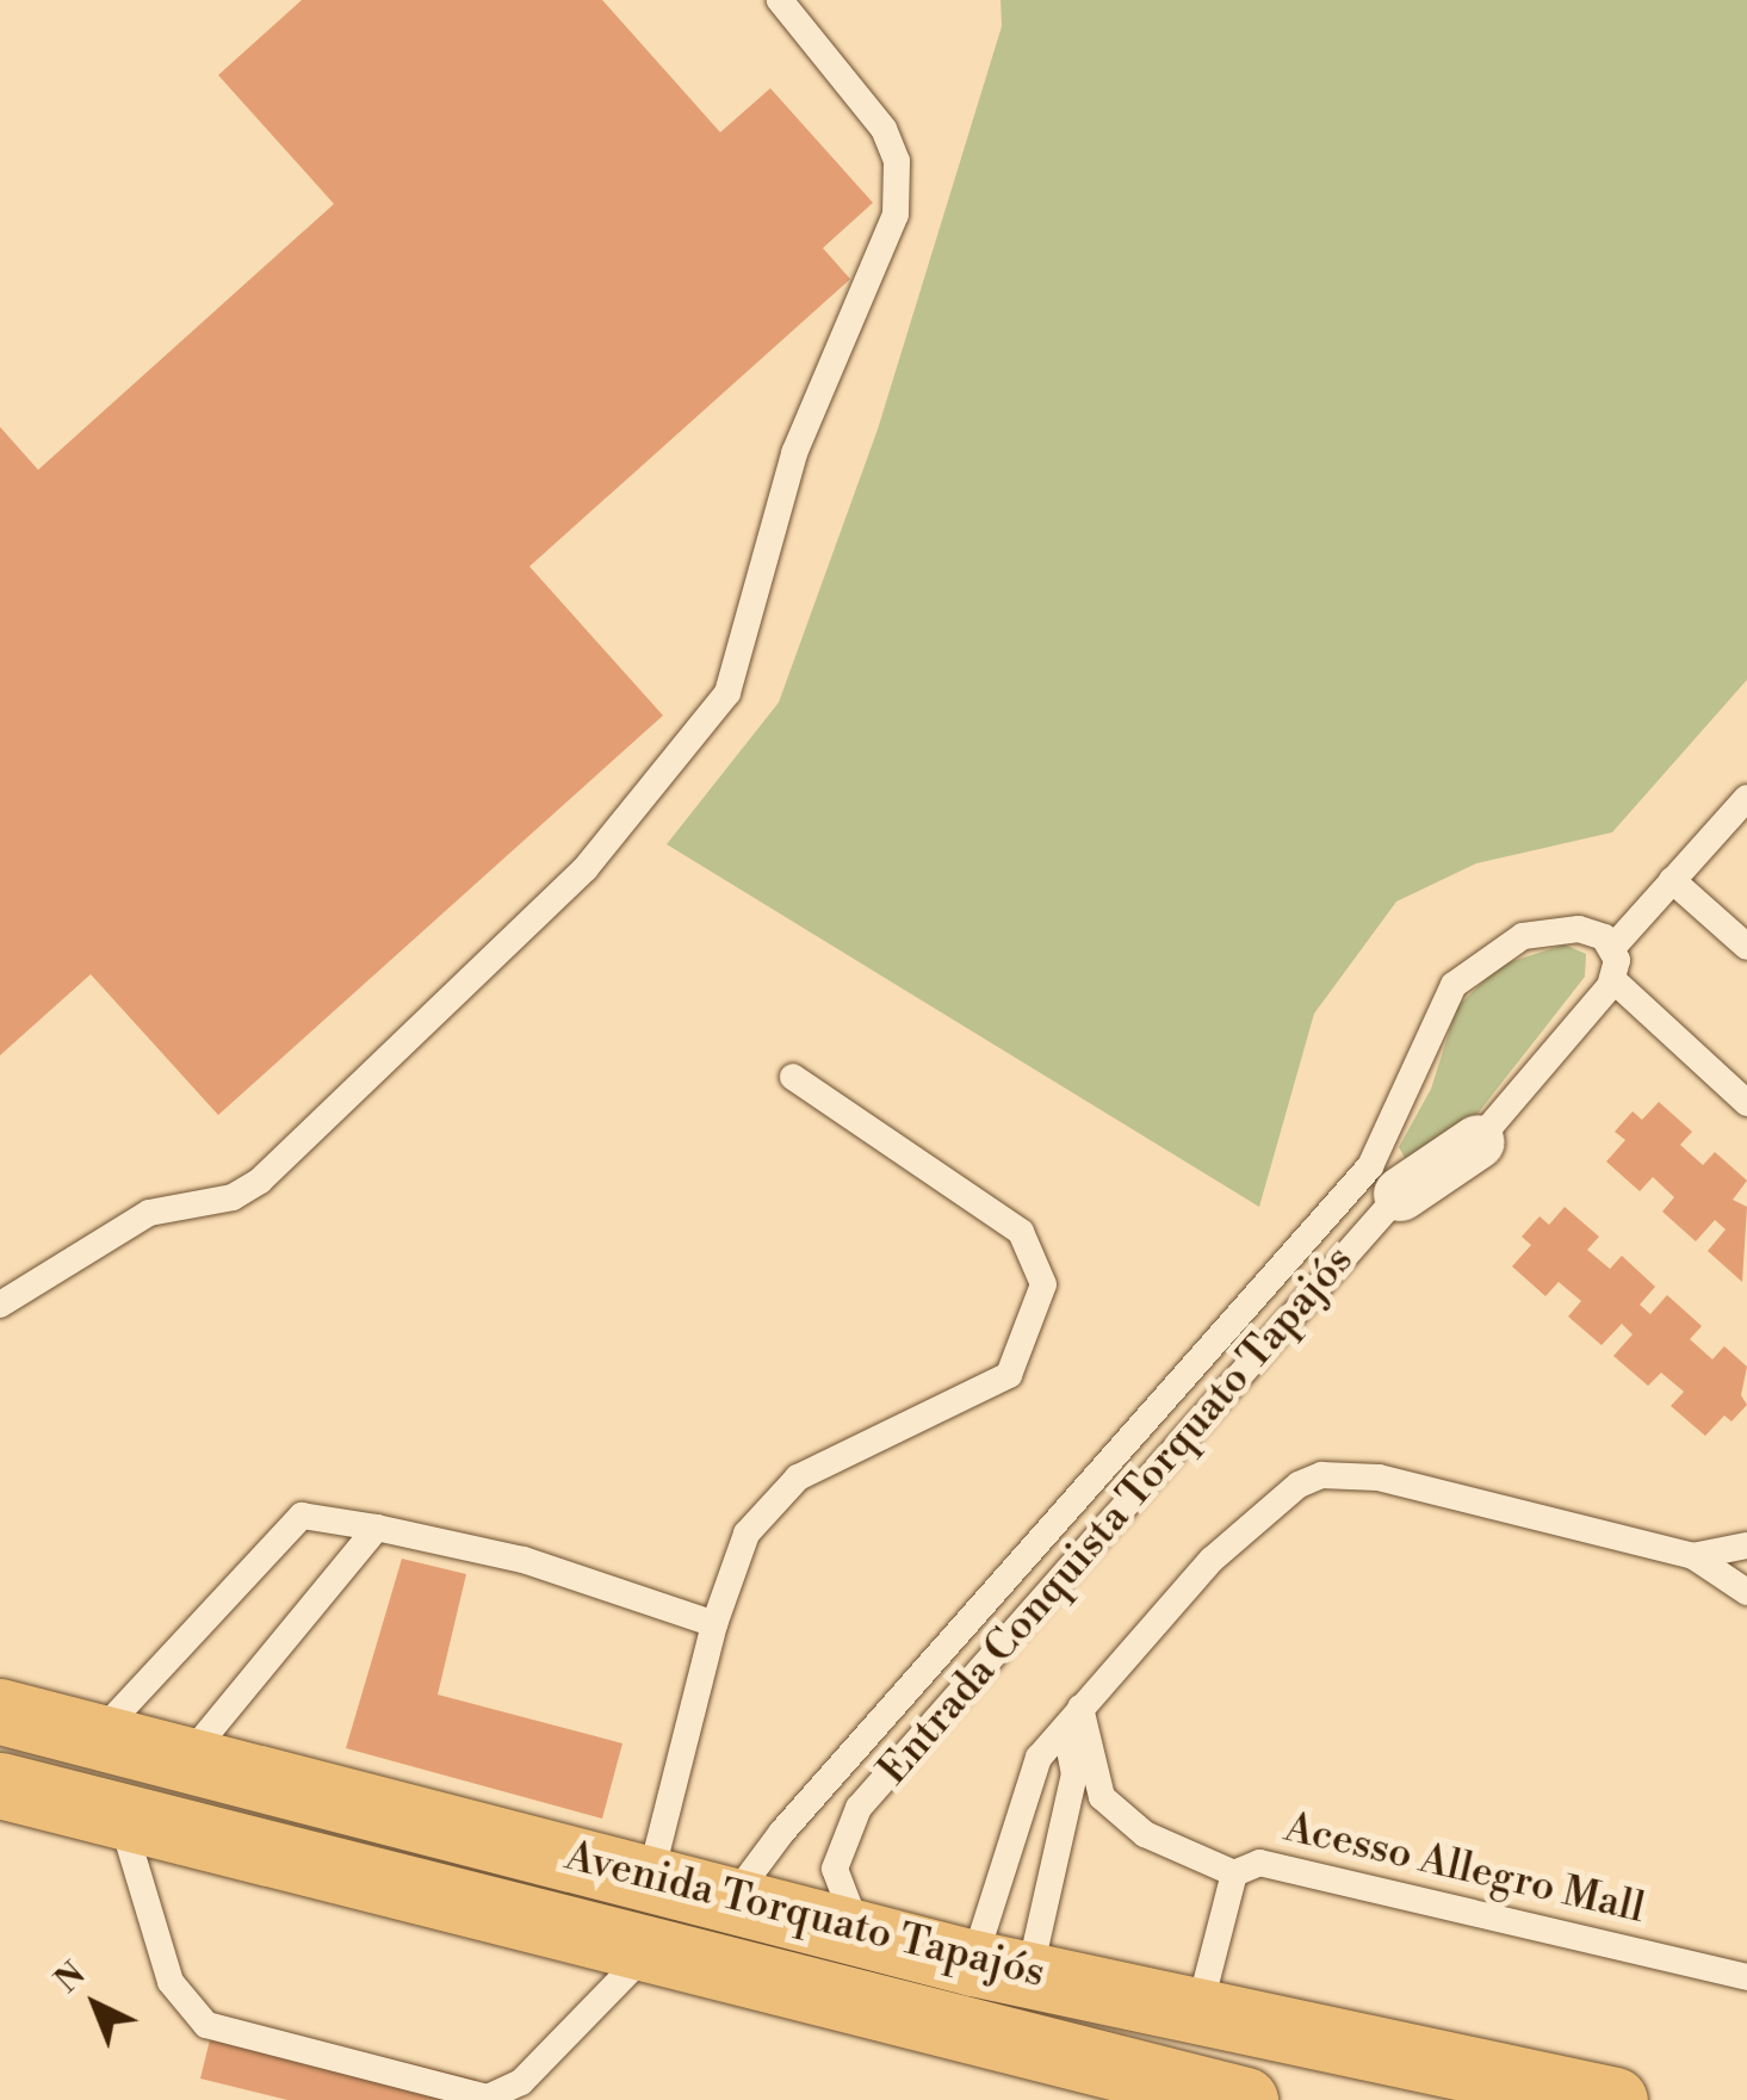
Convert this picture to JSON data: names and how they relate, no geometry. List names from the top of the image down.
{
  "streets": {
    "highway": ["Avenida Torquato Tapajós"],
    "street": ["Entrada Conquista Torquato Tapajós"],
    "lane": ["Acesso Allegro Mall"]
  },
  "crossings": [
    ["Entrada Conquista Torquato Tapajós", "Avenida Torquato Tapajós"],
    ["Acesso Allegro Mall", "Avenida Torquato Tapajós"]
  ],
  "north": "top left"
}
